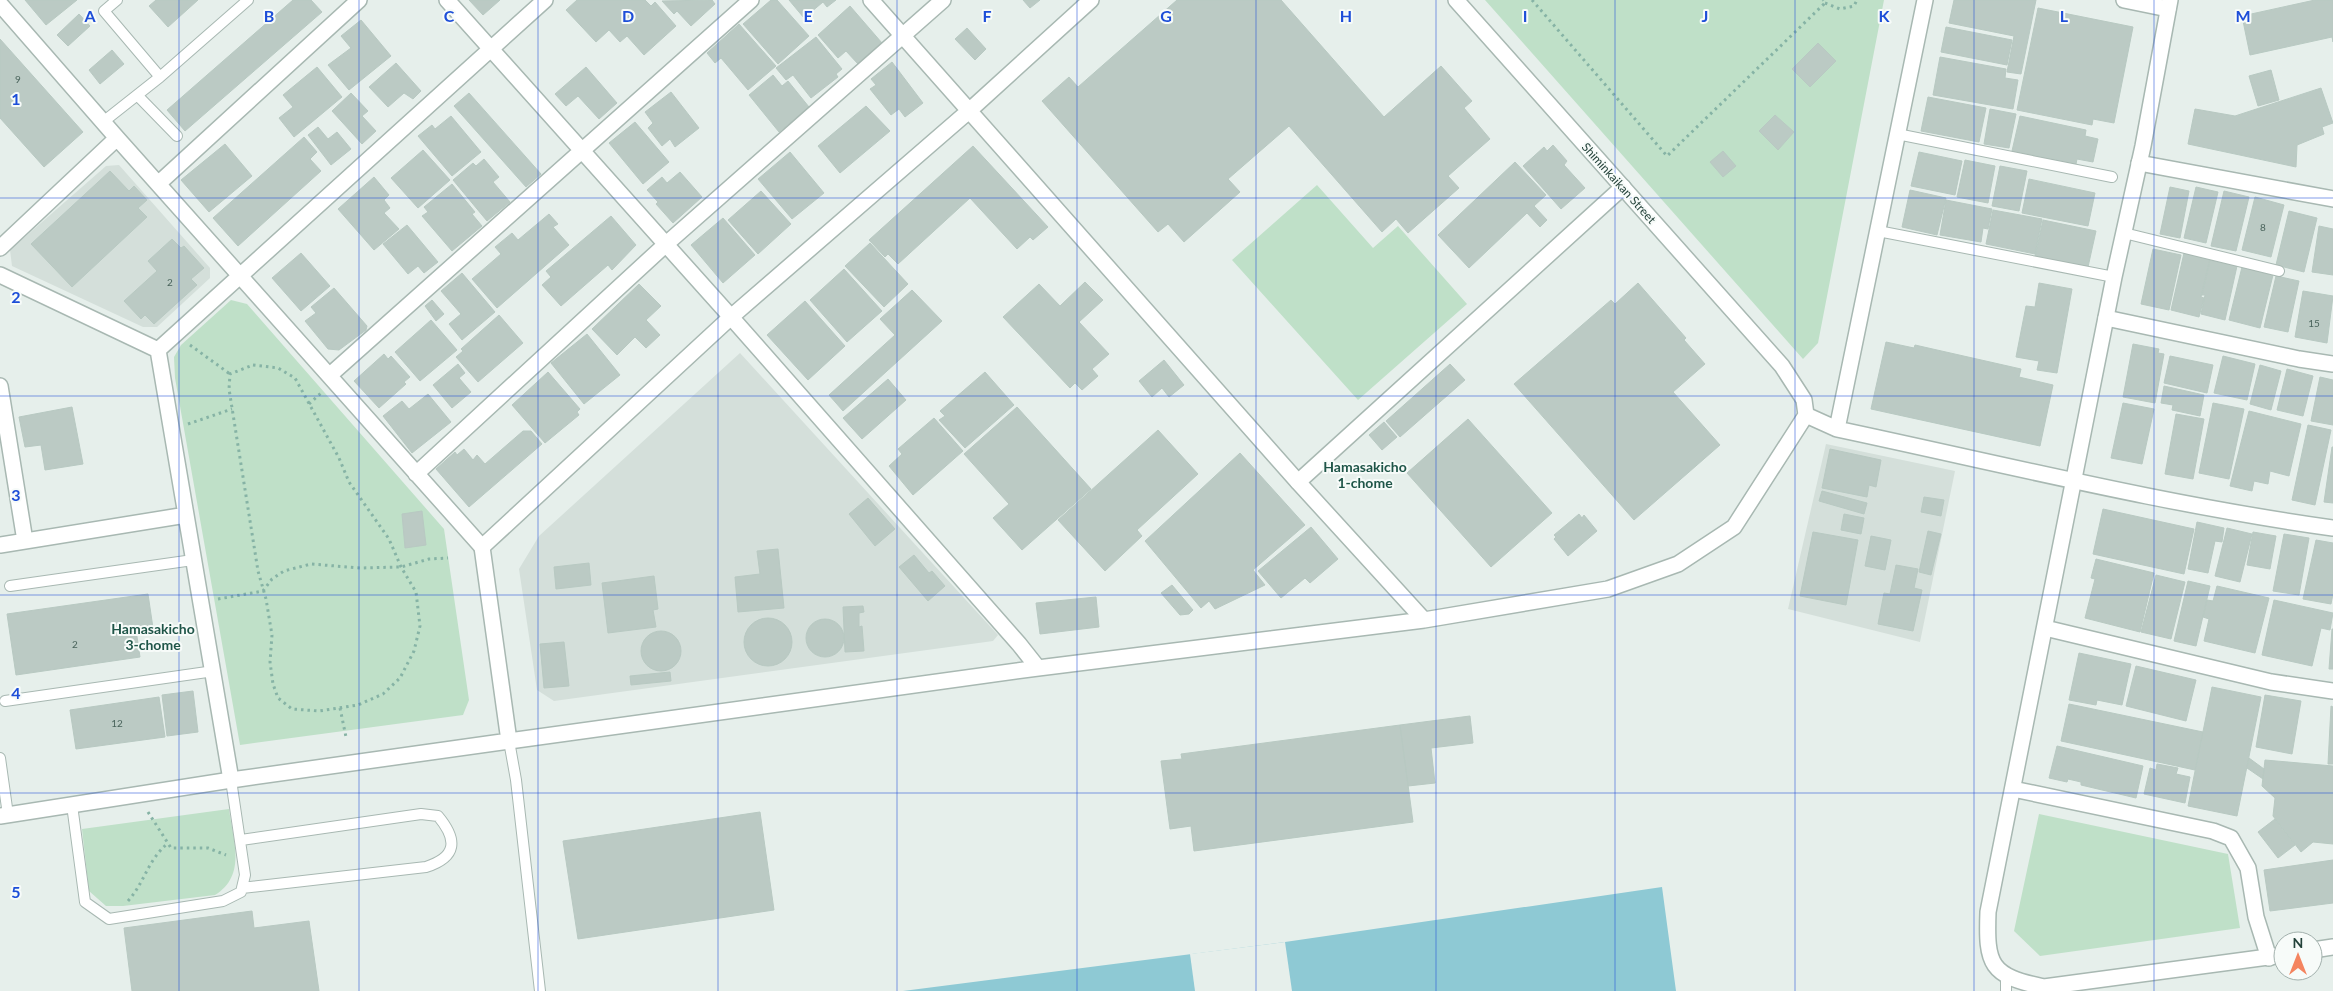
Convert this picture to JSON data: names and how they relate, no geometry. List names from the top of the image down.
{
  "streets": {
    "street": ["Shiminkaikan Street"]
  },
  "districts": ["Hamasakicho 1-chome", "Hamasakicho 3-chome"],
  "house_numbers": [
    "9",
    "8",
    "2",
    "15",
    "2",
    "12"
  ],
  "north": "top",
  "grid": {
    "columns": [
      "A",
      "B",
      "C",
      "D",
      "E",
      "F",
      "G",
      "H",
      "I",
      "J",
      "K",
      "L",
      "M"
    ],
    "rows": [
      "1",
      "2",
      "3",
      "4",
      "5"
    ]
  }
}
